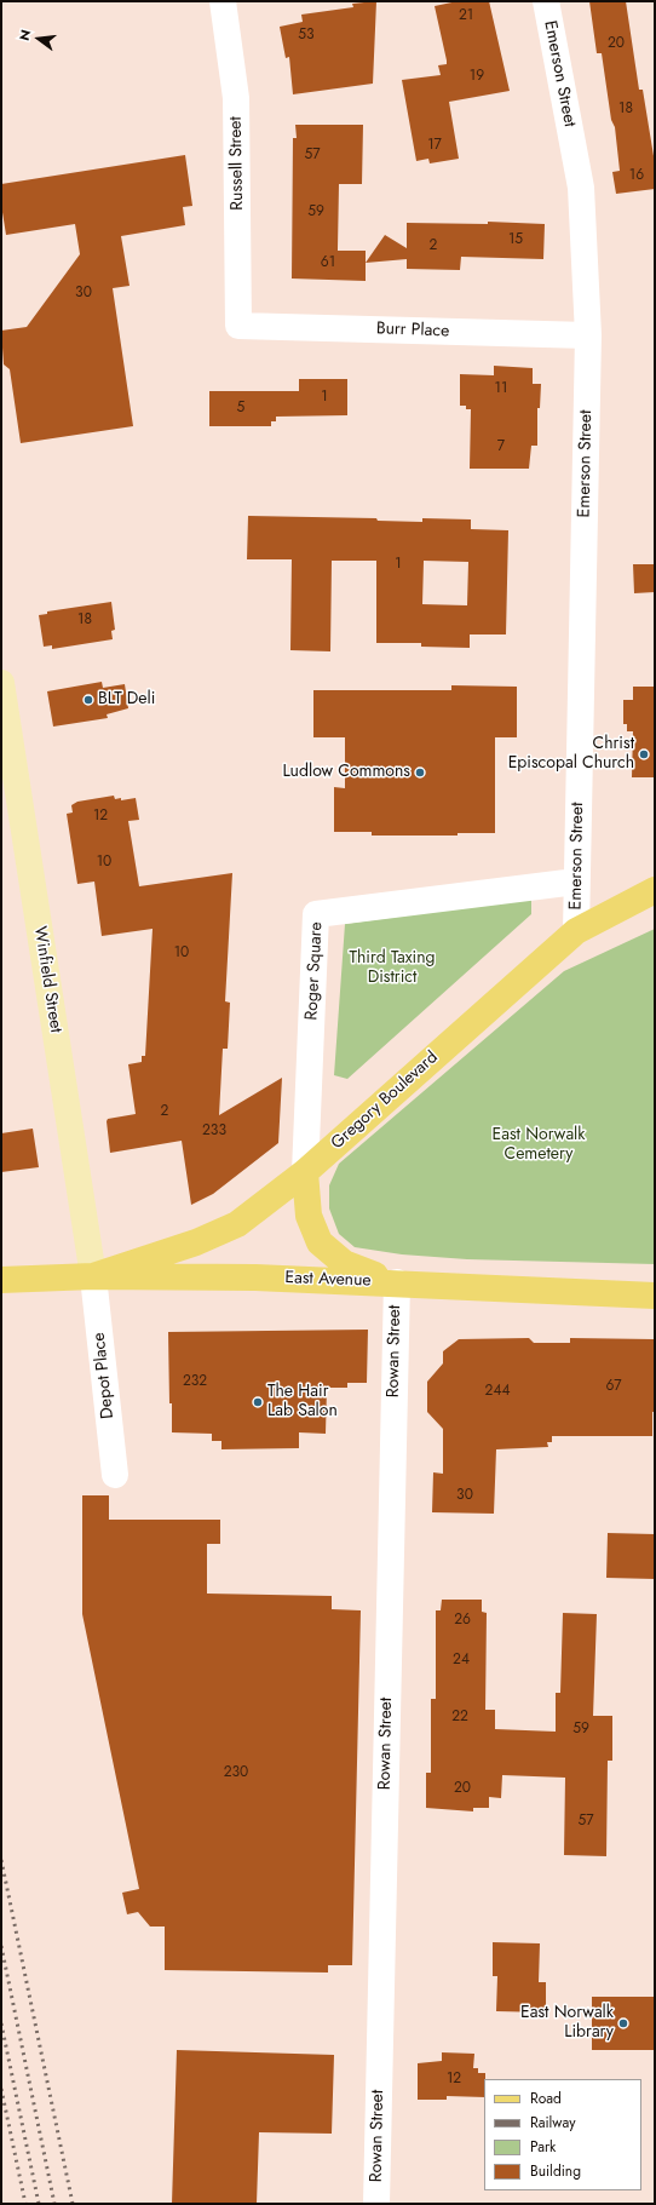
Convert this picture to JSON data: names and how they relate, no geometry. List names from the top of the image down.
{
  "streets": {
    "main road": ["Winfield Street", "Gregory Boulevard", "East Avenue"],
    "street": [
      "Emerson Street",
      "Russell Street",
      "Burr Place",
      "Roger Square",
      "Rowan Street",
      "Depot Place"
    ]
  },
  "crossings": [
    ["Emerson Street", "Burr Place"],
    ["Emerson Street", "Roger Square"],
    ["Emerson Street", "Gregory Boulevard"],
    ["Russell Street", "Burr Place"],
    ["Roger Square", "Gregory Boulevard"],
    ["Winfield Street", "Gregory Boulevard"],
    ["Winfield Street", "East Avenue"],
    ["Winfield Street", "Depot Place"],
    ["Gregory Boulevard", "East Avenue"],
    ["Gregory Boulevard", "Depot Place"],
    ["East Avenue", "Rowan Street"],
    ["East Avenue", "Depot Place"]
  ],
  "parks": ["Third Taxing District", "East Norwalk Cemetery"],
  "places": [
    "BLT Deli",
    "Christ Episcopal Church",
    "Ludlow Commons",
    "The Hair Lab Salon",
    "East Norwalk Library"
  ],
  "house_numbers": [
    "21",
    "53",
    "20",
    "19",
    "18",
    "17",
    "57",
    "16",
    "59",
    "15",
    "2",
    "61",
    "30",
    "11",
    "1",
    "5",
    "7",
    "1",
    "18",
    "12",
    "10",
    "10",
    "2",
    "233",
    "232",
    "67",
    "244",
    "30",
    "26",
    "24",
    "22",
    "59",
    "230",
    "20",
    "57",
    "12"
  ],
  "legend": [
    "Road",
    "Railway",
    "Park",
    "Building"
  ],
  "north": "left"
}
